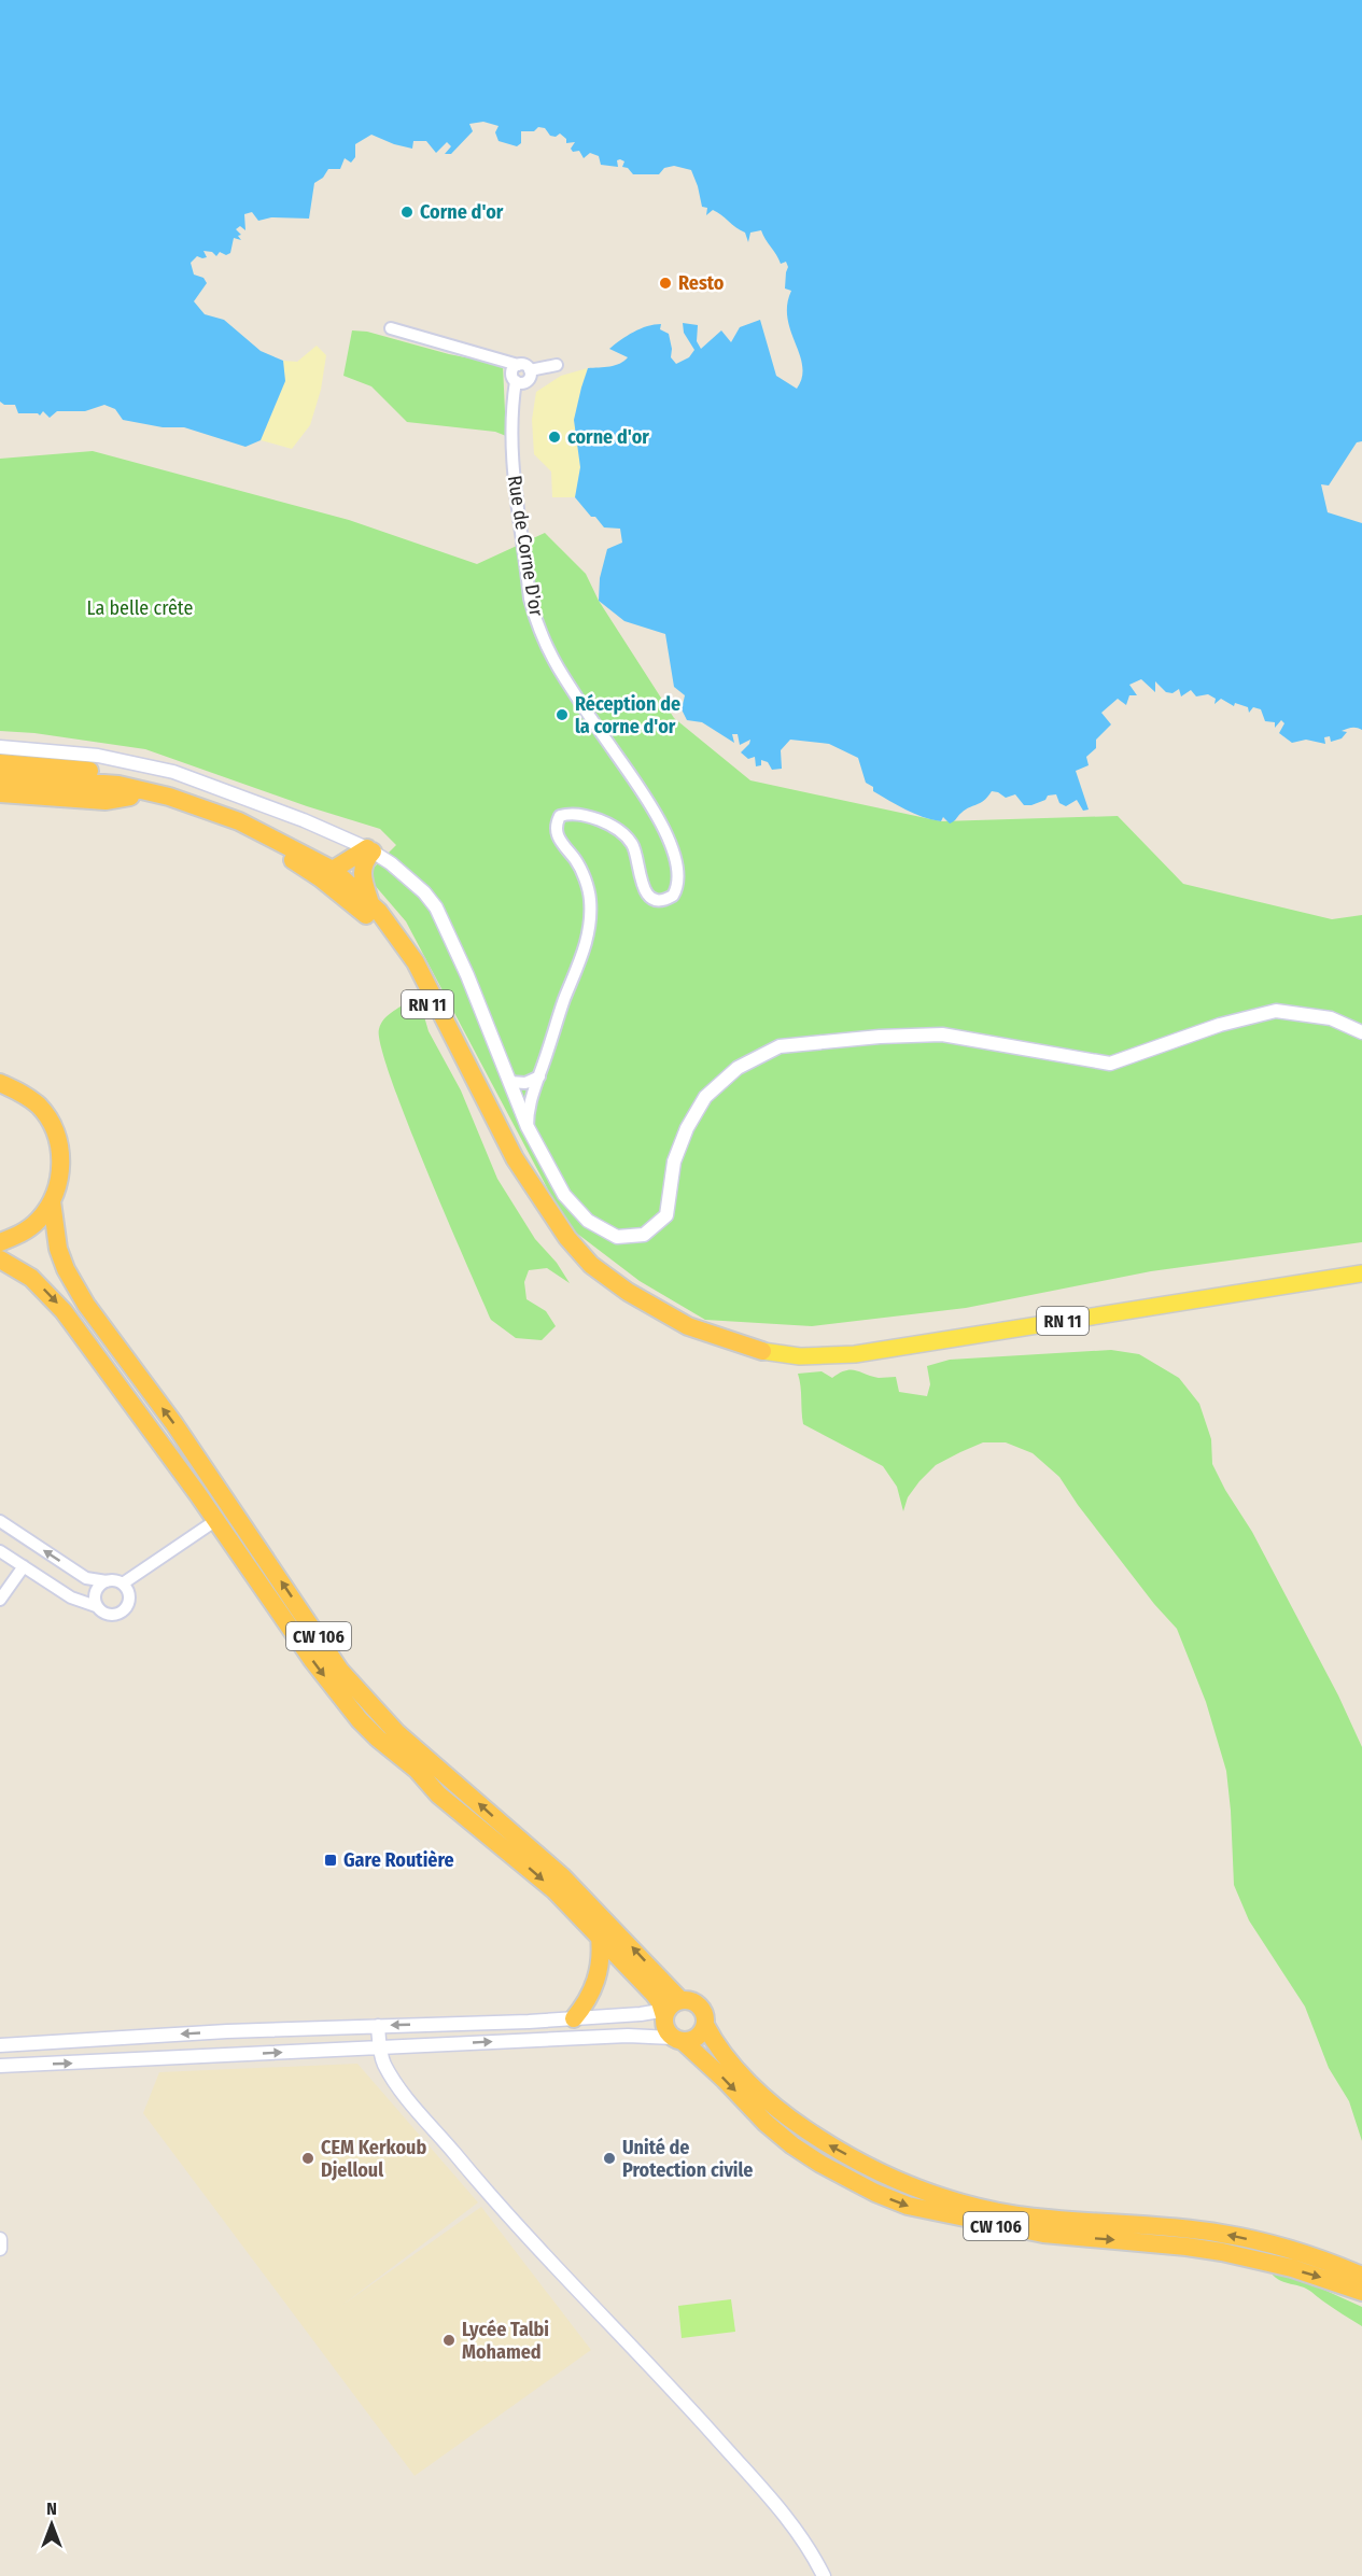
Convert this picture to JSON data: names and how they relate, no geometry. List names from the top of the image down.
{
  "streets": {
    "highway": ["RN 11", "CW 106"],
    "street": ["Rue de Corne D'or"]
  },
  "parks": ["La belle crête"],
  "places": {
    "other": [
      "Corne d'or",
      "Resto",
      "corne d'or",
      "Réception de la corne d'or",
      "CEM Kerkoub Djelloul",
      "Unité de Protection civile",
      "Lycée Talbi Mohamed"
    ],
    "transit": ["Gare Routière"]
  },
  "north": "top"
}
